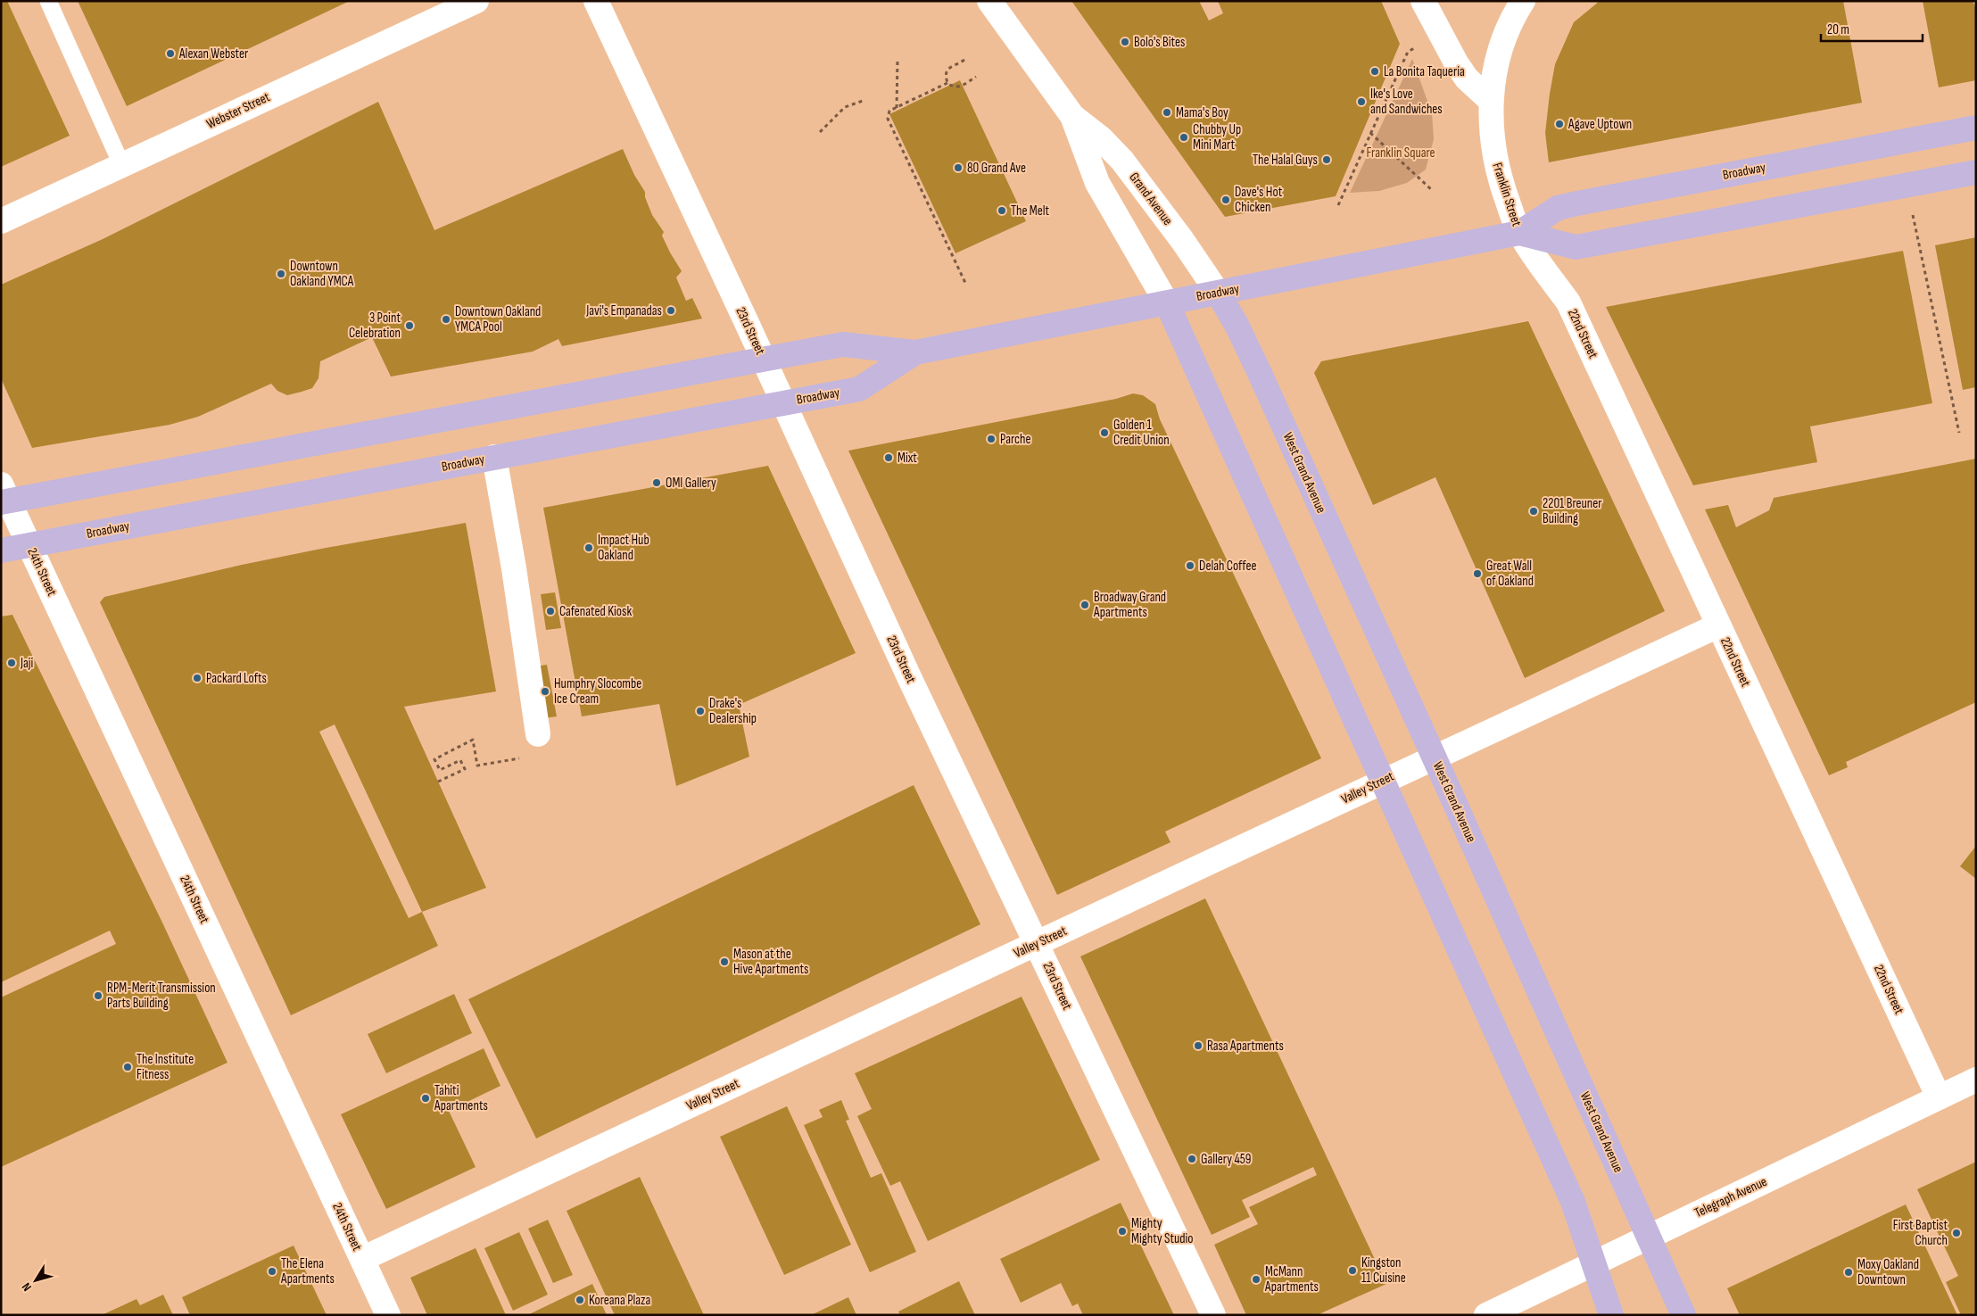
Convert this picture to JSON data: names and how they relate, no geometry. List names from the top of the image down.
{
  "streets": {
    "main road": ["Broadway", "West Grand Avenue"],
    "street": [
      "Webster Street",
      "Franklin Street",
      "Grand Avenue",
      "23rd Street",
      "22nd Street",
      "24th Street",
      "Valley Street",
      "Telegraph Avenue"
    ]
  },
  "crossings": [
    ["Broadway", "Franklin Street"],
    ["Broadway", "Grand Avenue"],
    ["Broadway", "23rd Street"],
    ["Broadway", "22nd Street"],
    ["Broadway", "West Grand Avenue"],
    ["Broadway", "24th Street"],
    ["Franklin Street", "22nd Street"],
    ["Grand Avenue", "West Grand Avenue"],
    ["23rd Street", "Valley Street"],
    ["22nd Street", "Valley Street"],
    ["22nd Street", "Telegraph Avenue"],
    ["West Grand Avenue", "Valley Street"],
    ["West Grand Avenue", "Telegraph Avenue"],
    ["24th Street", "Valley Street"]
  ],
  "parks": ["Franklin Square"],
  "places": [
    "Bolo's Bites",
    "Alexan Webster",
    "La Bonita Taqueria",
    "Ike's Love and Sandwiches",
    "Mama's Boy",
    "Agave Uptown",
    "Chubby Up Mini Mart",
    "The Halal Guys",
    "80 Grand Ave",
    "Dave's Hot Chicken",
    "The Melt",
    "Downtown Oakland YMCA",
    "Javi's Empanadas",
    "Downtown Oakland YMCA Pool",
    "3 Point Celebration",
    "Golden 1 Credit Union",
    "Parche",
    "Mixt",
    "OMI Gallery",
    "2201 Breuner Building",
    "Impact Hub Oakland",
    "Delah Coffee",
    "Great Wall of Oakland",
    "Broadway Grand Apartments",
    "Cafenated Kiosk",
    "Jaji",
    "Packard Lofts",
    "Humphry Slocombe Ice Cream",
    "Drake's Dealership",
    "Mason at the Hive Apartments",
    "RPM-Merit Transmission Parts Building",
    "Rasa Apartments",
    "The Institute Fitness",
    "Tahiti Apartments",
    "Gallery 459",
    "Mighty Mighty Studio",
    "First Baptist Church",
    "Kingston 11 Cuisine",
    "The Elena Apartments",
    "Moxy Oakland Downtown",
    "McMann Apartments",
    "Koreana Plaza"
  ],
  "scale_bar": "20 m",
  "north": "bottom left"
}
